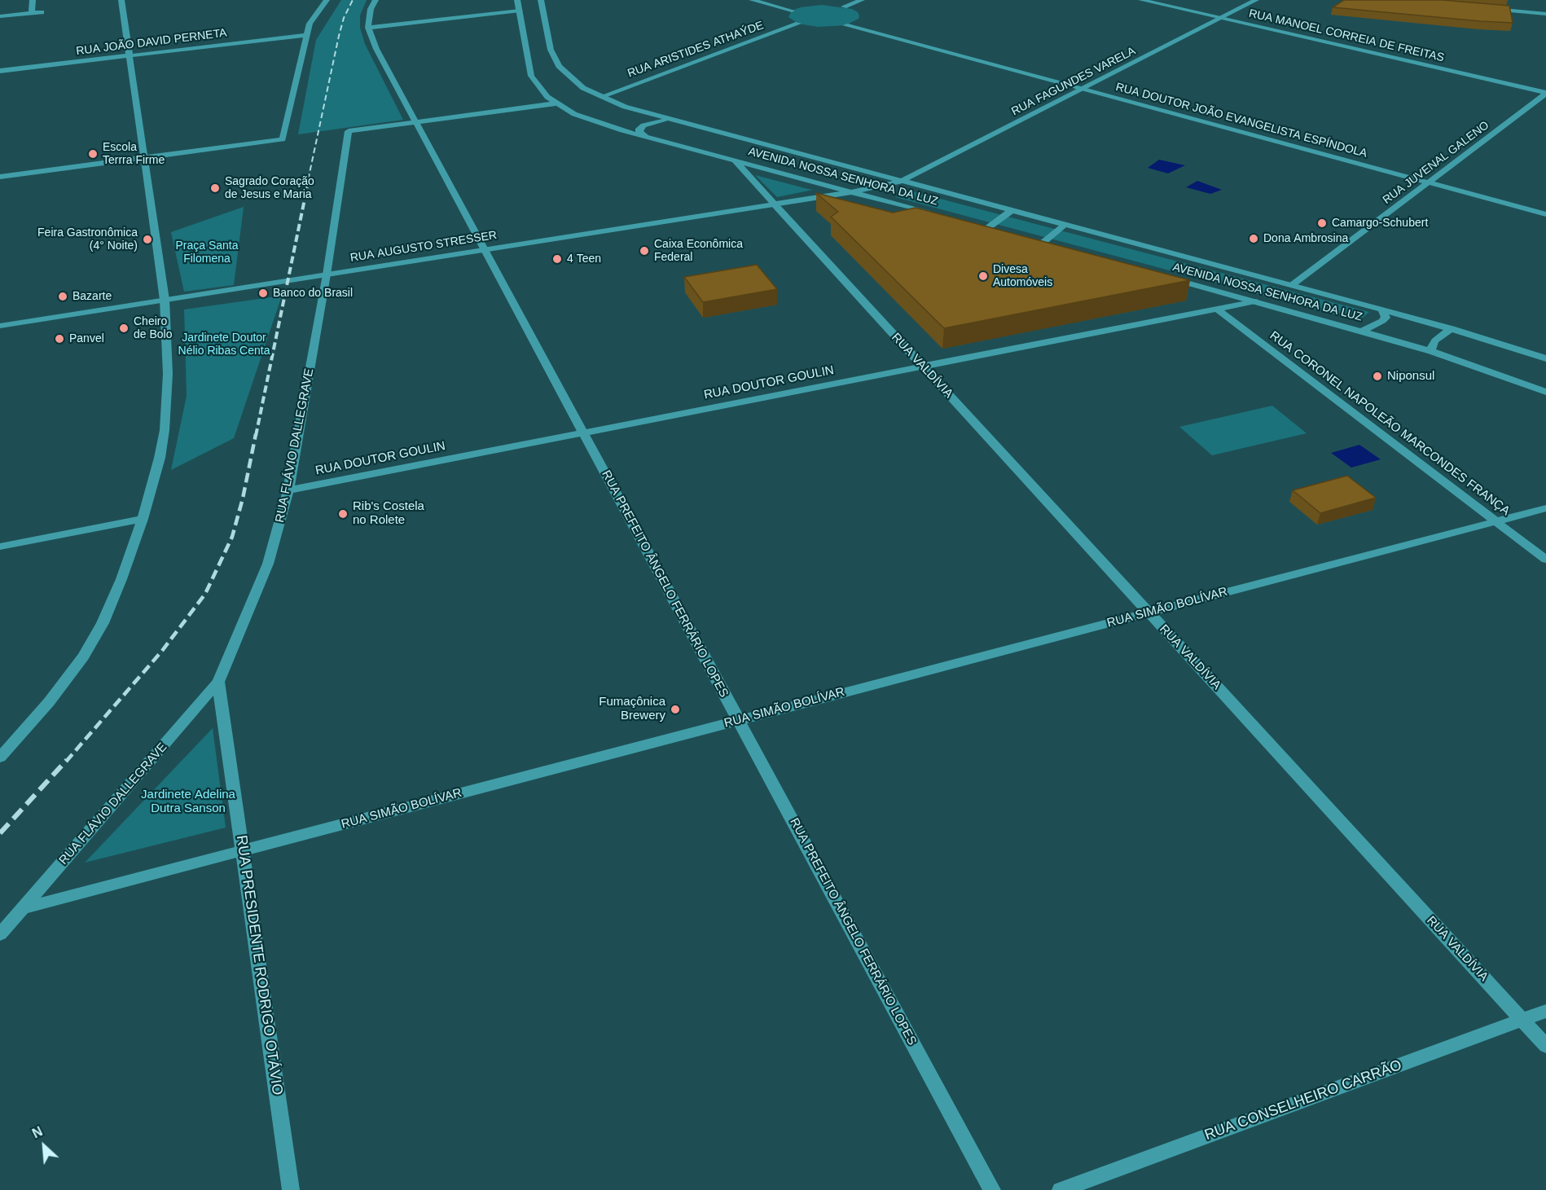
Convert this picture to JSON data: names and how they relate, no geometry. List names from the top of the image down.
{
  "streets": {
    "street": [
      "RUA MANOEL CORREIA DE FREITAS",
      "RUA JOÃO DAVID PERNETA",
      "RUA ARISTIDES ATHAÝDE",
      "RUA FAGUNDES VARELA",
      "RUA DOUTOR JOÃO EVANGELISTA ESPÍNDOLA",
      "RUA JUVENAL GALENO",
      "AVENIDA NOSSA SENHORA DA LUZ",
      "RUA AUGUSTO STRESSER",
      "RUA VALDÍVIA",
      "RUA DOUTOR GOULIN",
      "RUA CORONEL NAPOLEÃO MARCONDES FRANÇA",
      "RUA FLÁVIO DALLEGRAVE",
      "RUA PREFEITO ÂNGELO FERRÁRIO LOPES",
      "RUA SIMÃO BOLÍVAR",
      "RUA PRESIDENTE RODRIGO OTÁVIO",
      "RUA CONSELHEIRO CARRÃO"
    ]
  },
  "crossings": [
    ["RUA MANOEL CORREIA DE FREITAS", "RUA FAGUNDES VARELA"],
    ["RUA MANOEL CORREIA DE FREITAS", "RUA JUVENAL GALENO"],
    ["RUA ARISTIDES ATHAÝDE", "AVENIDA NOSSA SENHORA DA LUZ"],
    ["RUA FAGUNDES VARELA", "RUA DOUTOR JOÃO EVANGELISTA ESPÍNDOLA"],
    ["RUA FAGUNDES VARELA", "AVENIDA NOSSA SENHORA DA LUZ"],
    ["RUA FAGUNDES VARELA", "RUA AUGUSTO STRESSER"],
    ["RUA DOUTOR JOÃO EVANGELISTA ESPÍNDOLA", "RUA JUVENAL GALENO"],
    ["RUA JUVENAL GALENO", "AVENIDA NOSSA SENHORA DA LUZ"],
    ["AVENIDA NOSSA SENHORA DA LUZ", "RUA AUGUSTO STRESSER"],
    ["AVENIDA NOSSA SENHORA DA LUZ", "RUA VALDÍVIA"],
    ["AVENIDA NOSSA SENHORA DA LUZ", "RUA DOUTOR GOULIN"],
    ["RUA AUGUSTO STRESSER", "RUA VALDÍVIA"],
    ["RUA AUGUSTO STRESSER", "RUA FLÁVIO DALLEGRAVE"],
    ["RUA AUGUSTO STRESSER", "RUA PREFEITO ÂNGELO FERRÁRIO LOPES"],
    ["RUA VALDÍVIA", "RUA DOUTOR GOULIN"],
    ["RUA VALDÍVIA", "RUA SIMÃO BOLÍVAR"],
    ["RUA VALDÍVIA", "RUA CONSELHEIRO CARRÃO"],
    ["RUA DOUTOR GOULIN", "RUA CORONEL NAPOLEÃO MARCONDES FRANÇA"],
    ["RUA DOUTOR GOULIN", "RUA FLÁVIO DALLEGRAVE"],
    ["RUA DOUTOR GOULIN", "RUA PREFEITO ÂNGELO FERRÁRIO LOPES"],
    ["RUA CORONEL NAPOLEÃO MARCONDES FRANÇA", "RUA SIMÃO BOLÍVAR"],
    ["RUA FLÁVIO DALLEGRAVE", "RUA PREFEITO ÂNGELO FERRÁRIO LOPES"],
    ["RUA FLÁVIO DALLEGRAVE", "RUA SIMÃO BOLÍVAR"],
    ["RUA FLÁVIO DALLEGRAVE", "RUA PRESIDENTE RODRIGO OTÁVIO"],
    ["RUA PREFEITO ÂNGELO FERRÁRIO LOPES", "RUA SIMÃO BOLÍVAR"],
    ["RUA SIMÃO BOLÍVAR", "RUA PRESIDENTE RODRIGO OTÁVIO"]
  ],
  "parks": ["Praça Santa Filomena", "Jardinete Doutor Nélio Ribas Centa", "Jardinete Adelina Dutra Sanson"],
  "places": [
    "Escola Terrra Firme",
    "Sagrado Coração de Jesus e Maria",
    "Camargo-Schubert",
    "Dona Ambrosina",
    "Feira Gastronômica (4° Noite)",
    "Caixa Econômica Federal",
    "4 Teen",
    "Divesa Automóveis",
    "Banco do Brasil",
    "Bazarte",
    "Cheiro de Bolo",
    "Panvel",
    "Niponsul",
    "Rib's Costela no Rolete",
    "Fumaçônica Brewery"
  ],
  "north": "top left"
}
